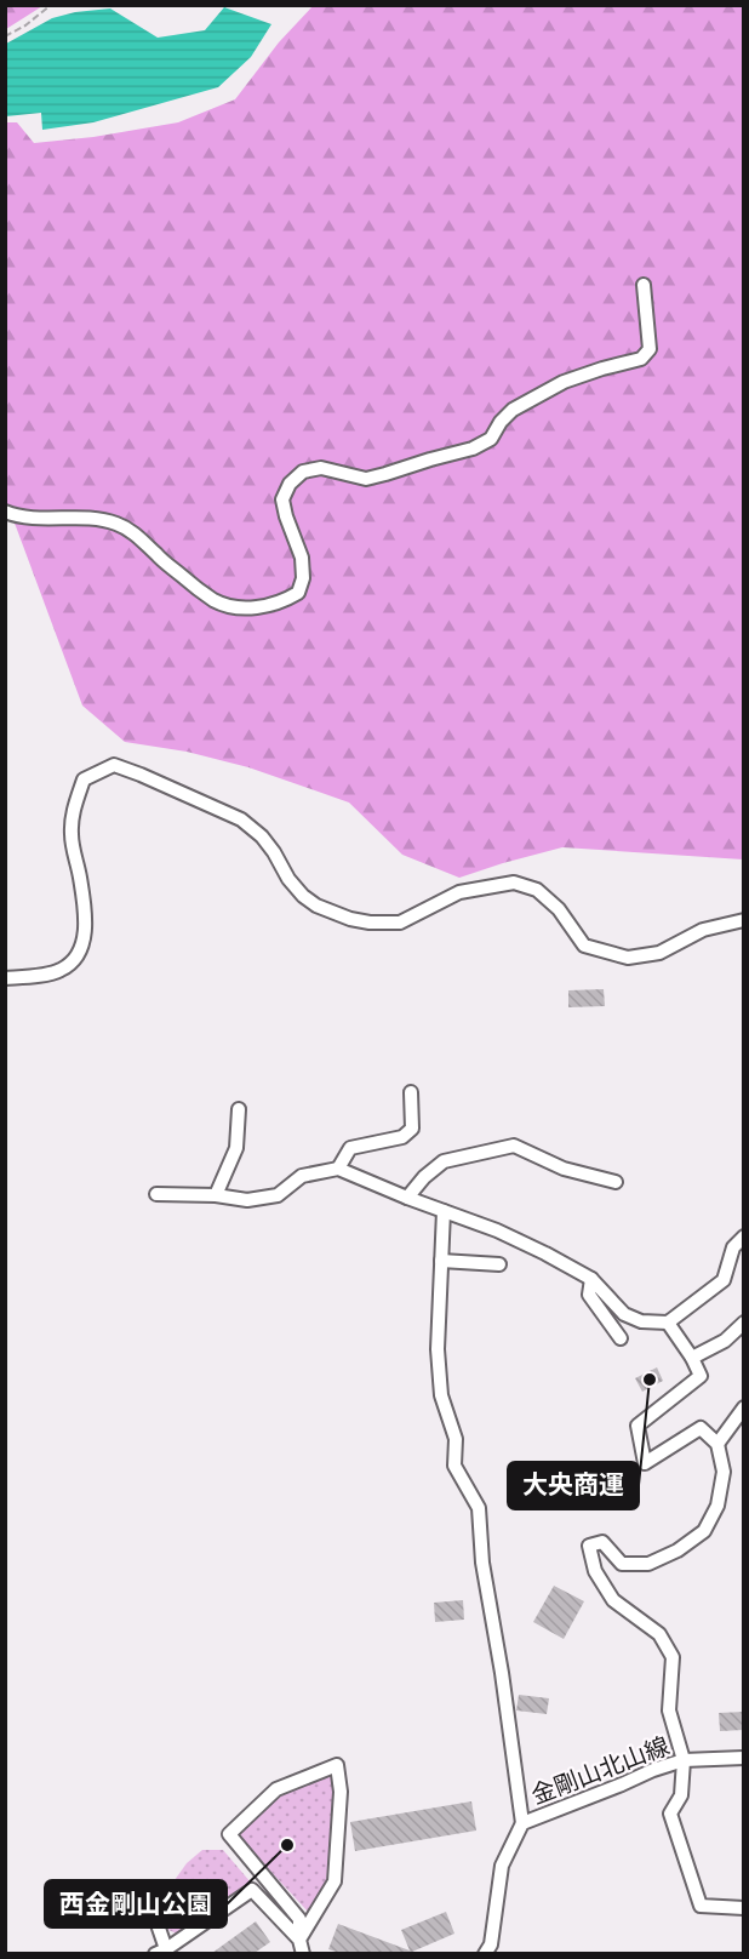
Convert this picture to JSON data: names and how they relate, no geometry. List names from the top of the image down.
{
  "streets": {
    "street": ["金剛山北山線"]
  },
  "places": ["大央商運", "西金剛山公園"]
}
